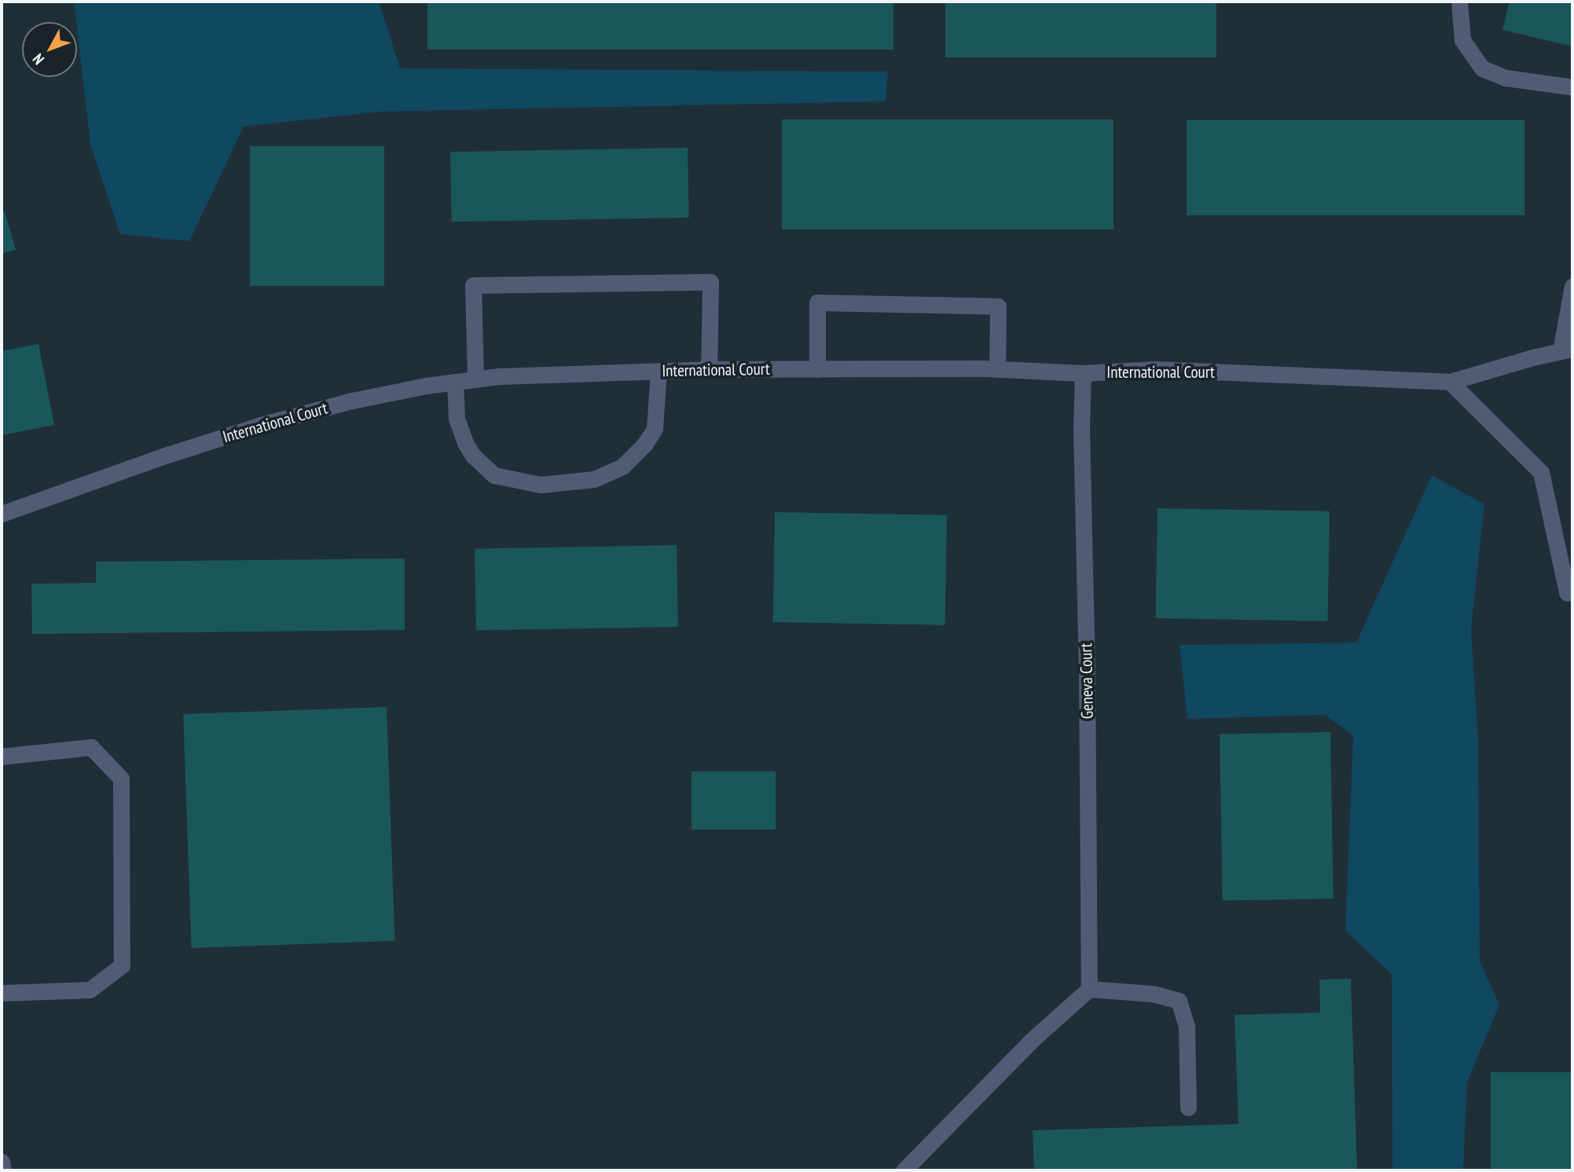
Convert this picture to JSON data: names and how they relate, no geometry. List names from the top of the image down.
{
  "streets": {
    "street": ["International Court", "Geneva Court"]
  },
  "crossings": [
    ["International Court", "Geneva Court"]
  ],
  "north": "bottom left"
}
